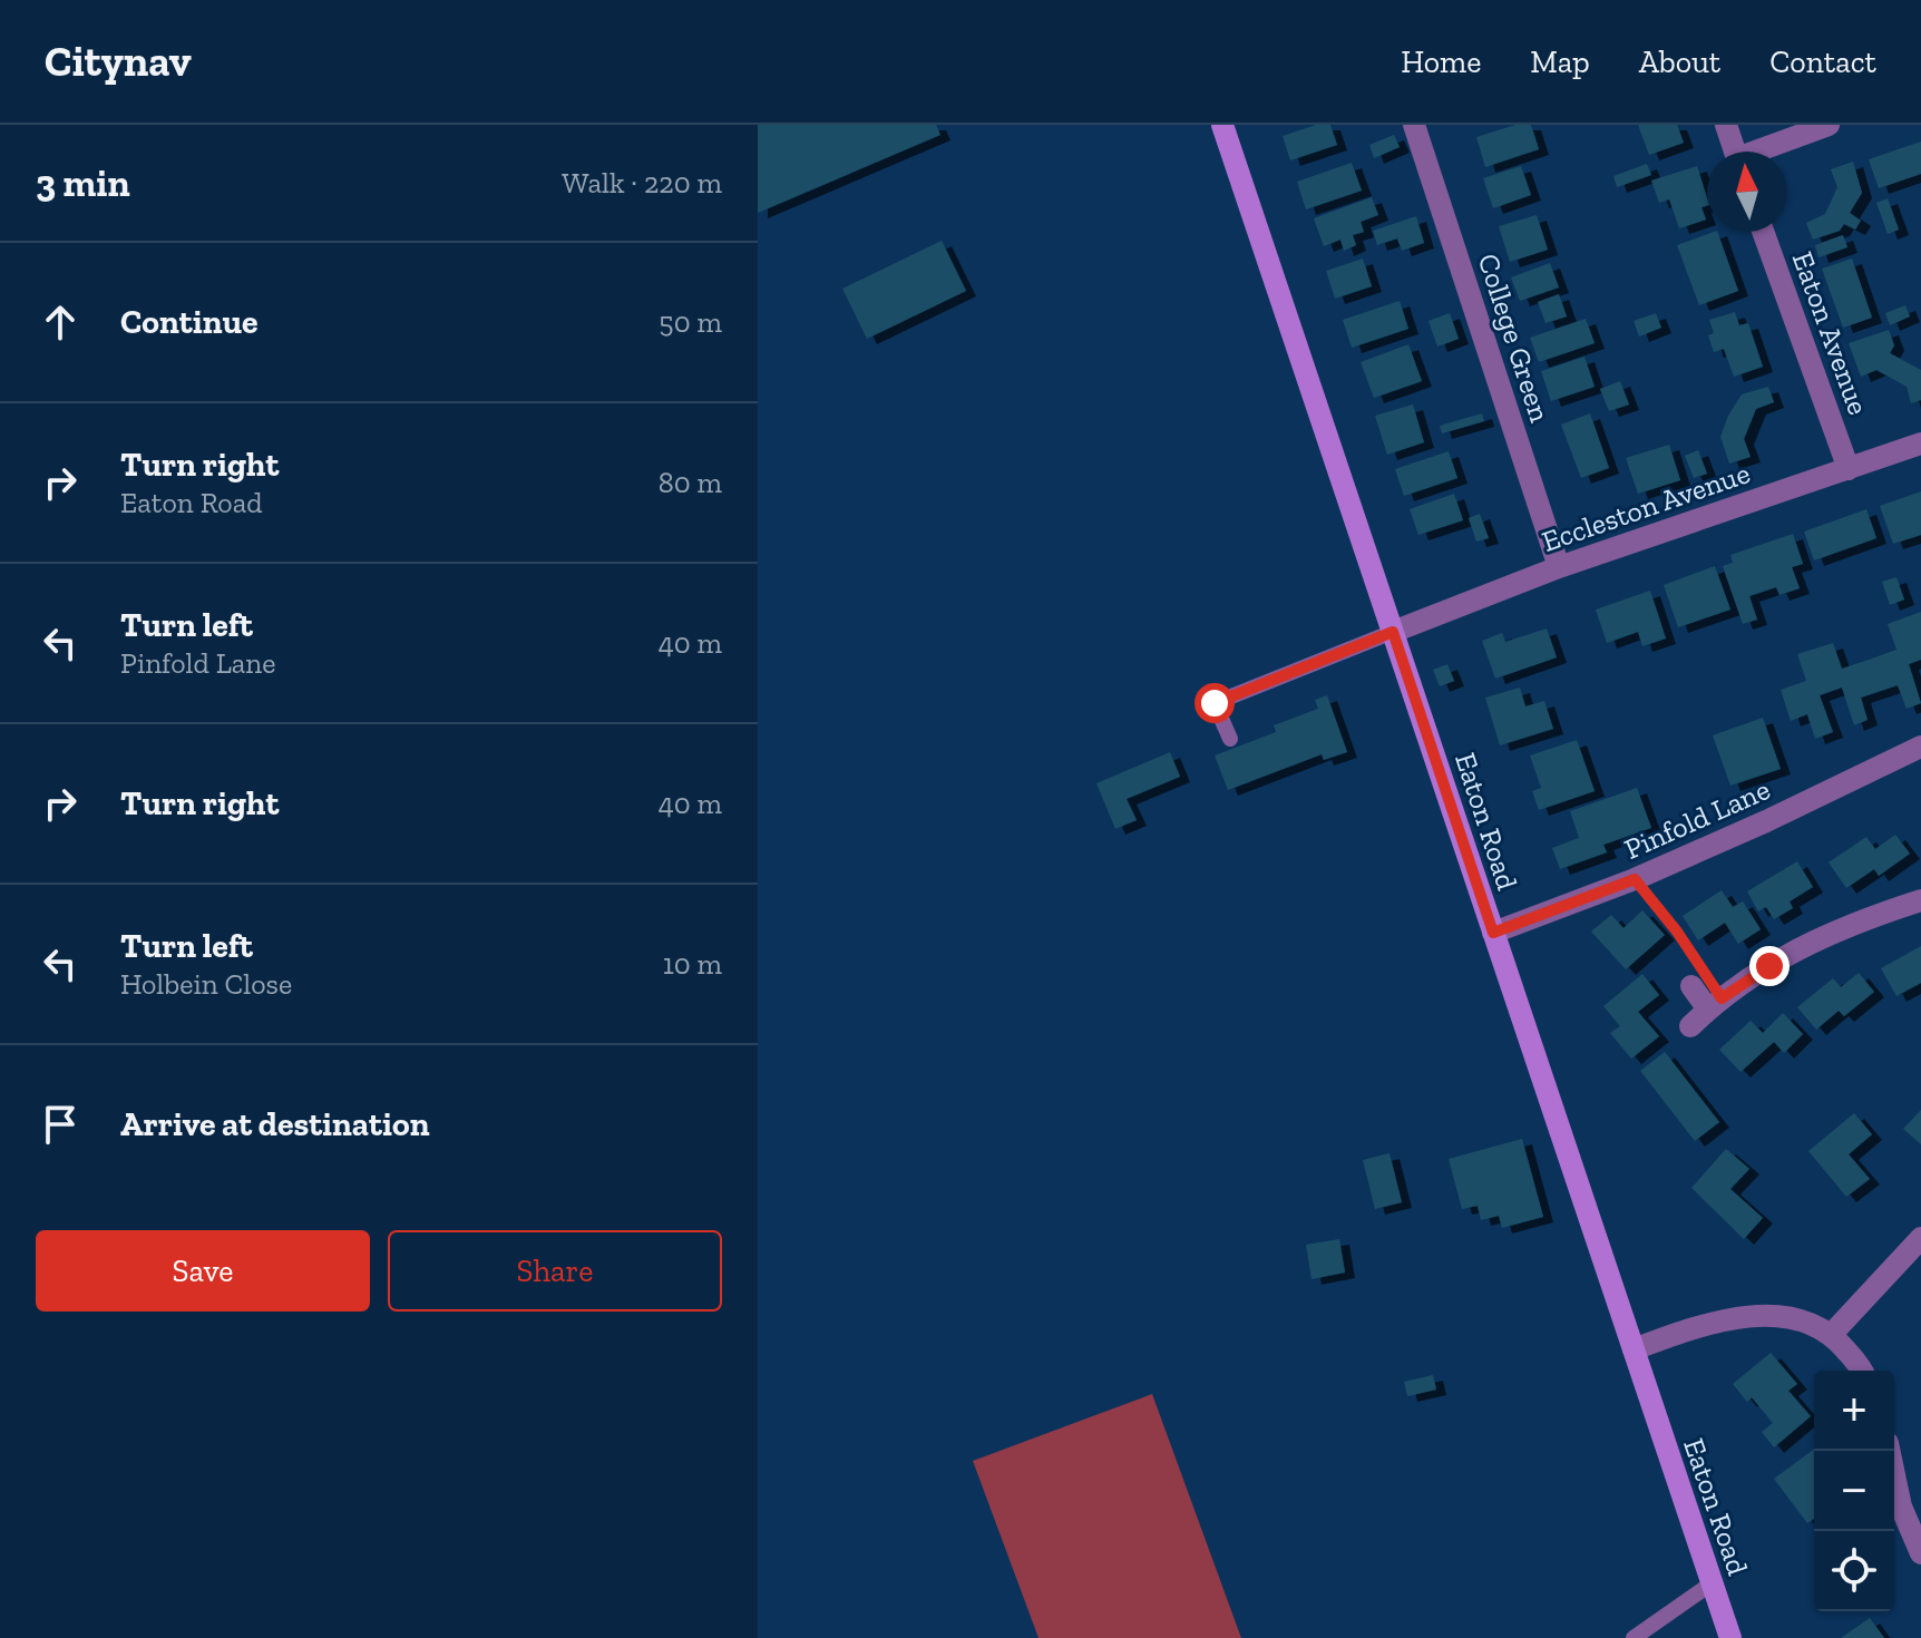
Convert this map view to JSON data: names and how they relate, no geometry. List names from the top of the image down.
{
  "streets": {
    "street": [
      "Eaton Avenue",
      "College Green",
      "Eccleston Avenue",
      "Pinfold Lane",
      "Eaton Road"
    ]
  },
  "crossings": [
    ["Eaton Avenue", "Eccleston Avenue"],
    ["College Green", "Eccleston Avenue"],
    ["Eccleston Avenue", "Eaton Road"],
    ["Pinfold Lane", "Eaton Road"]
  ],
  "north": "top",
  "page": {
    "header": "Citynav",
    "nav": [
      "Home",
      "Map",
      "About",
      "Contact"
    ],
    "heading": ["3 min", "Walk · 220 m"],
    "list": [
      ["Continue", "50 m"],
      ["Turn right", "Eaton Road", "80 m"],
      ["Turn left", "Pinfold Lane", "40 m"],
      ["Turn right", "40 m"],
      ["Turn left", "Holbein Close", "10 m"],
      "Arrive at destination"
    ],
    "buttons": ["Save", "Share"],
    "map_buttons": ["+", "−"]
  }
}
